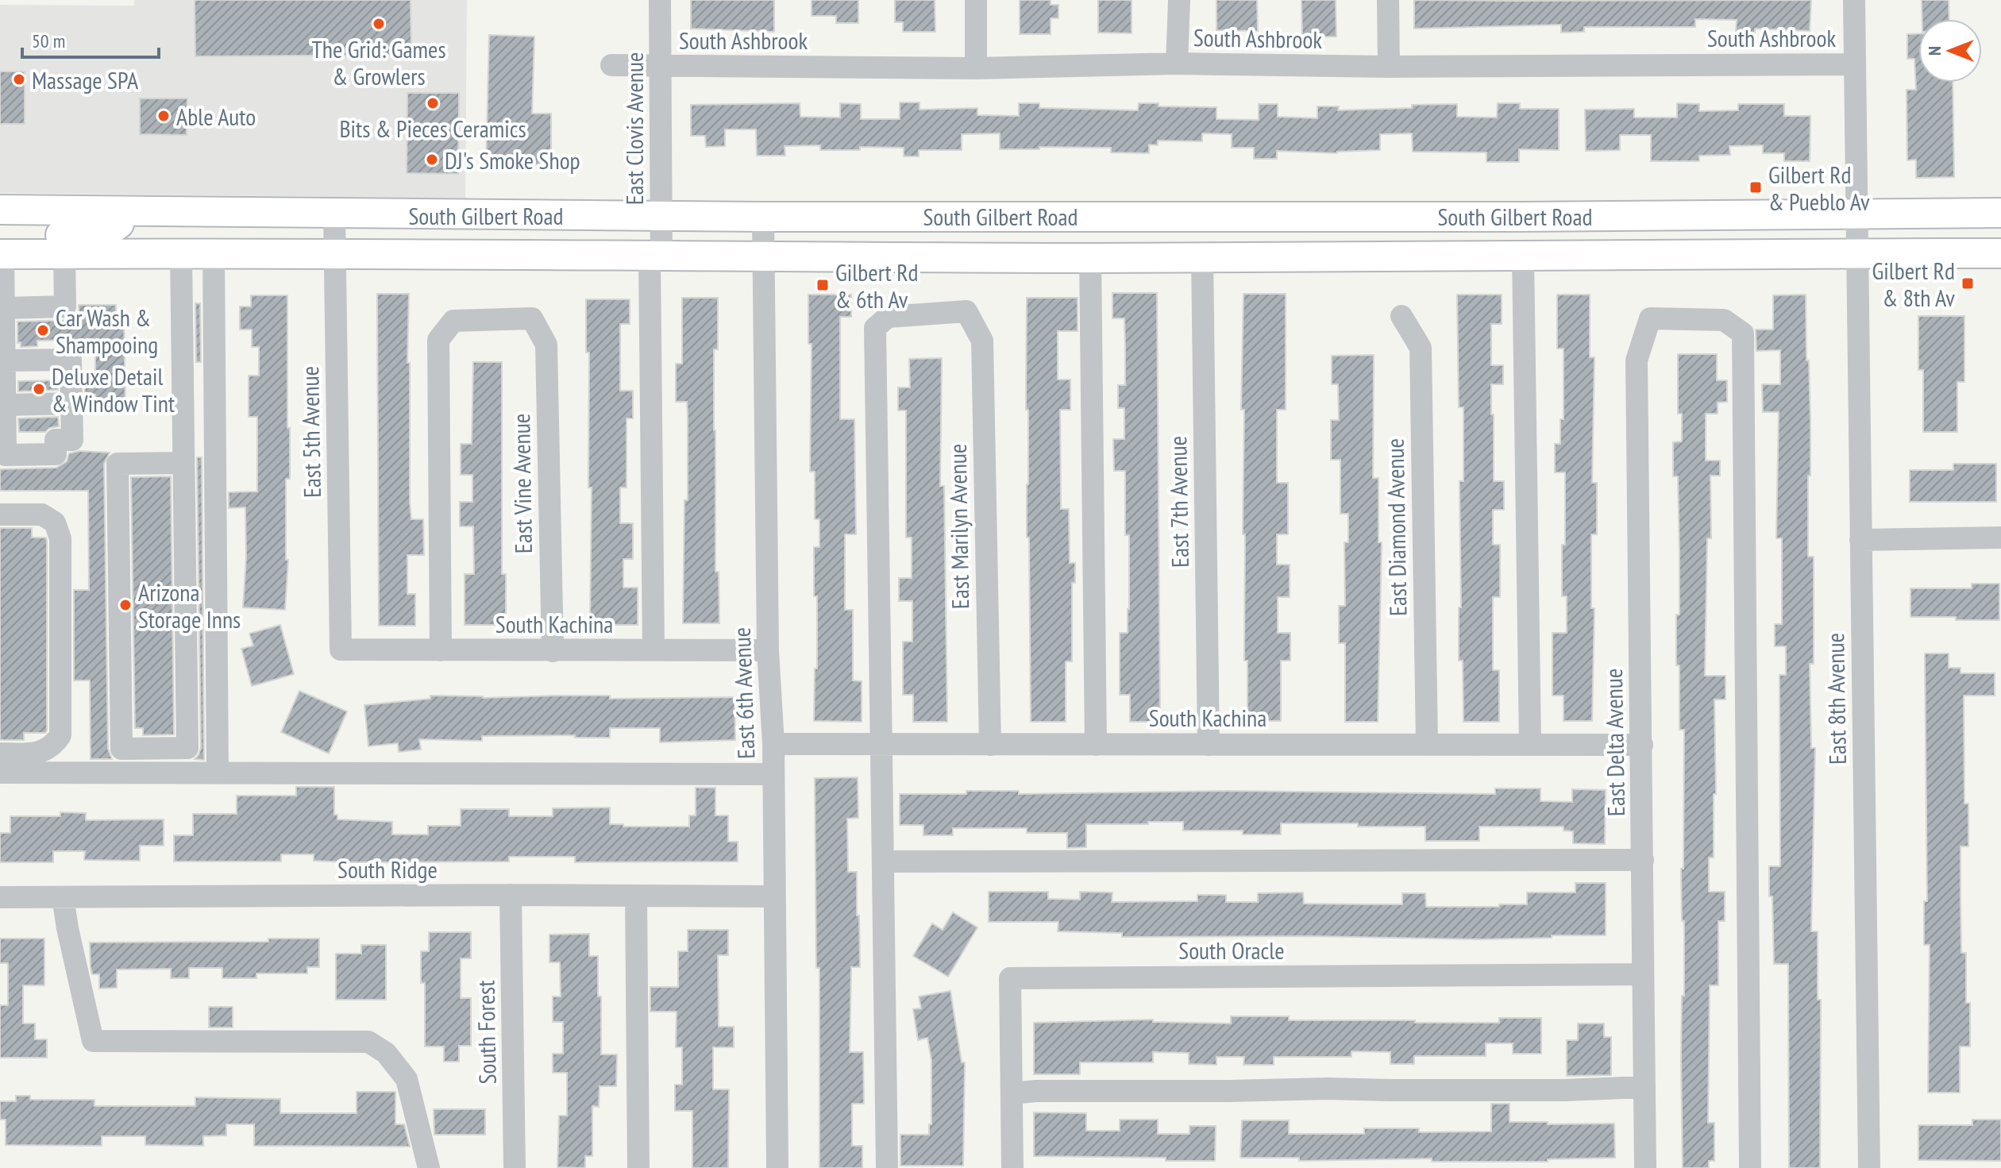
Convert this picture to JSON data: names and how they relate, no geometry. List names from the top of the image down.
{
  "streets": {
    "main road": ["South Gilbert Road"],
    "street": [
      "South Ashbrook",
      "East Clovis Avenue",
      "East 5th Avenue",
      "East Vine Avenue",
      "East 7th Avenue",
      "East Marilyn Avenue",
      "East Diamond Avenue",
      "South Kachina",
      "East 6th Avenue",
      "East 8th Avenue",
      "East Delta Avenue",
      "South Ridge",
      "South Oracle",
      "South Forest"
    ]
  },
  "crossings": [
    ["South Ashbrook", "East Clovis Avenue"],
    ["South Ashbrook", "East 8th Avenue"],
    ["East Clovis Avenue", "South Gilbert Road"],
    ["East Clovis Avenue", "South Kachina"],
    ["South Gilbert Road", "East 5th Avenue"],
    ["South Gilbert Road", "East 7th Avenue"],
    ["South Gilbert Road", "East 6th Avenue"],
    ["South Gilbert Road", "East 8th Avenue"],
    ["East 5th Avenue", "South Kachina"],
    ["East Vine Avenue", "South Kachina"],
    ["East 7th Avenue", "South Kachina"],
    ["East Marilyn Avenue", "South Kachina"],
    ["East Diamond Avenue", "South Kachina"],
    ["South Kachina", "East 6th Avenue"],
    ["South Kachina", "East Delta Avenue"],
    ["East 6th Avenue", "South Ridge"],
    ["East Delta Avenue", "South Oracle"],
    ["South Ridge", "South Forest"]
  ],
  "places": {
    "other": [
      "The Grid: Games & Growlers",
      "Massage SPA",
      "Bits & Pieces Ceramics",
      "Able Auto",
      "DJ's Smoke Shop",
      "Car Wash & Shampooing",
      "Deluxe Detail & Window Tint",
      "Arizona Storage Inns"
    ],
    "transit": ["Gilbert Rd & Pueblo Av", "Gilbert Rd & 8th Av", "Gilbert Rd & 6th Av"]
  },
  "scale_bar": "50 m",
  "north": "left"
}
